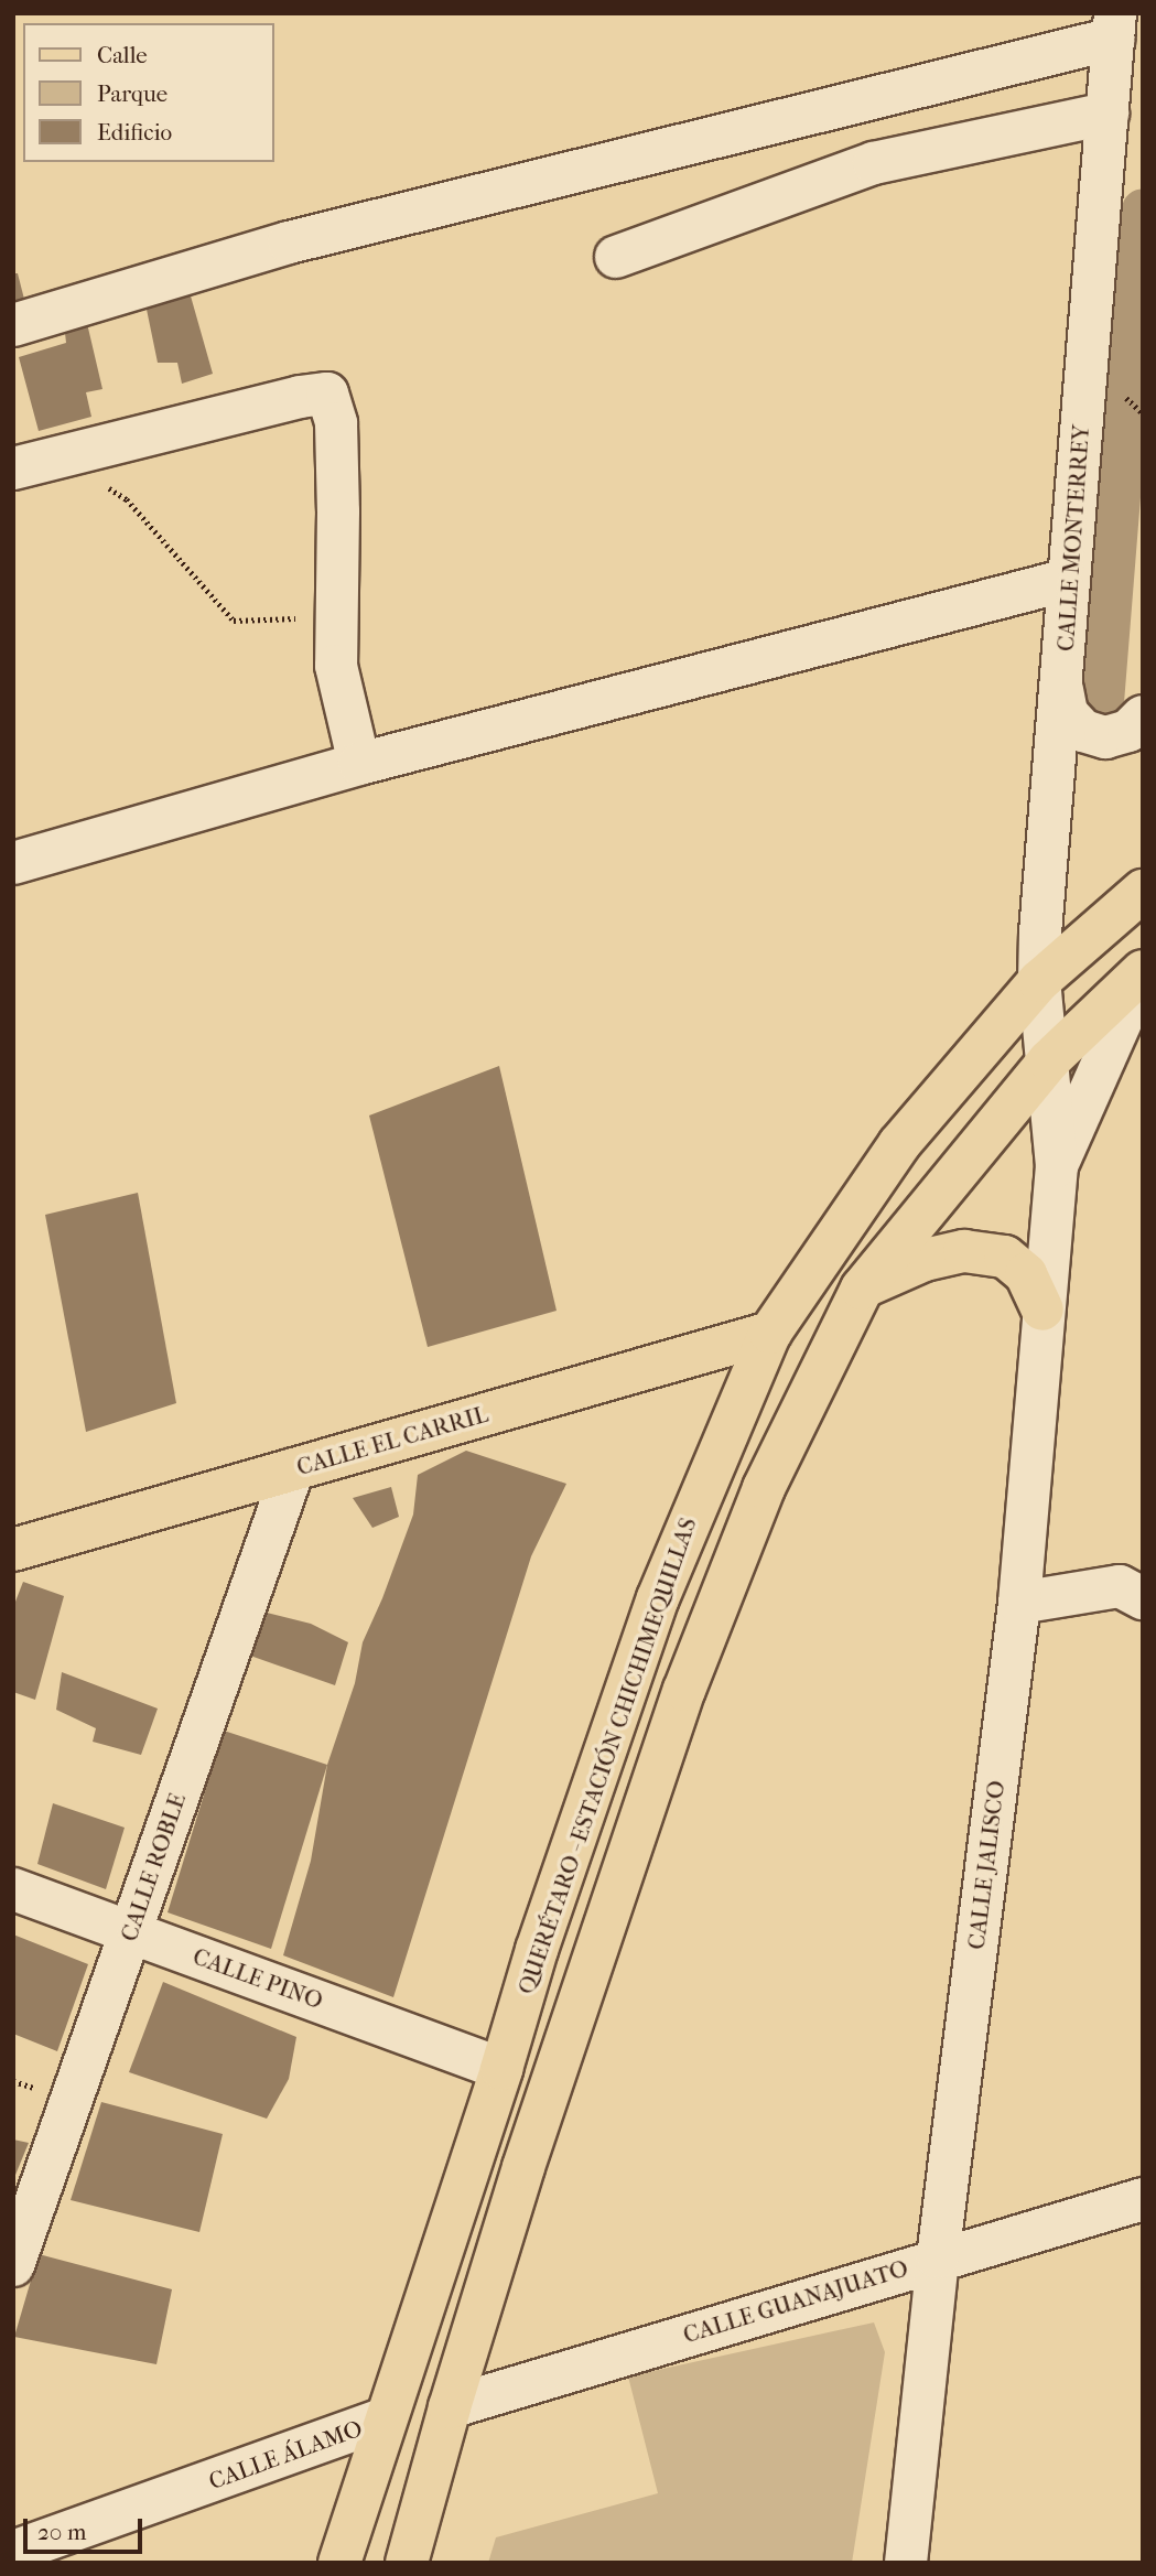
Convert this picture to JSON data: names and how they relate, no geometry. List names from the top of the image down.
{
  "streets": {
    "main road": ["CALLE EL CARRIL", "QUERÉTARO - ESTACIÓN CHICHIMEQUILLAS"],
    "street": [
      "CALLE MONTERREY",
      "CALLE JALISCO",
      "CALLE ROBLE",
      "CALLE PINO",
      "CALLE GUANAJUATO",
      "CALLE ÁLAMO"
    ]
  },
  "crossings": [
    ["CALLE MONTERREY", "QUERÉTARO - ESTACIÓN CHICHIMEQUILLAS"],
    ["CALLE MONTERREY", "CALLE JALISCO"],
    ["CALLE EL CARRIL", "QUERÉTARO - ESTACIÓN CHICHIMEQUILLAS"],
    ["CALLE EL CARRIL", "CALLE ROBLE"],
    ["QUERÉTARO - ESTACIÓN CHICHIMEQUILLAS", "CALLE PINO"],
    ["QUERÉTARO - ESTACIÓN CHICHIMEQUILLAS", "CALLE ÁLAMO"],
    ["CALLE JALISCO", "CALLE GUANAJUATO"],
    ["CALLE ROBLE", "CALLE PINO"]
  ],
  "legend": ["Calle", "Parque", "Edificio"],
  "scale_bar": "20 m"
}
